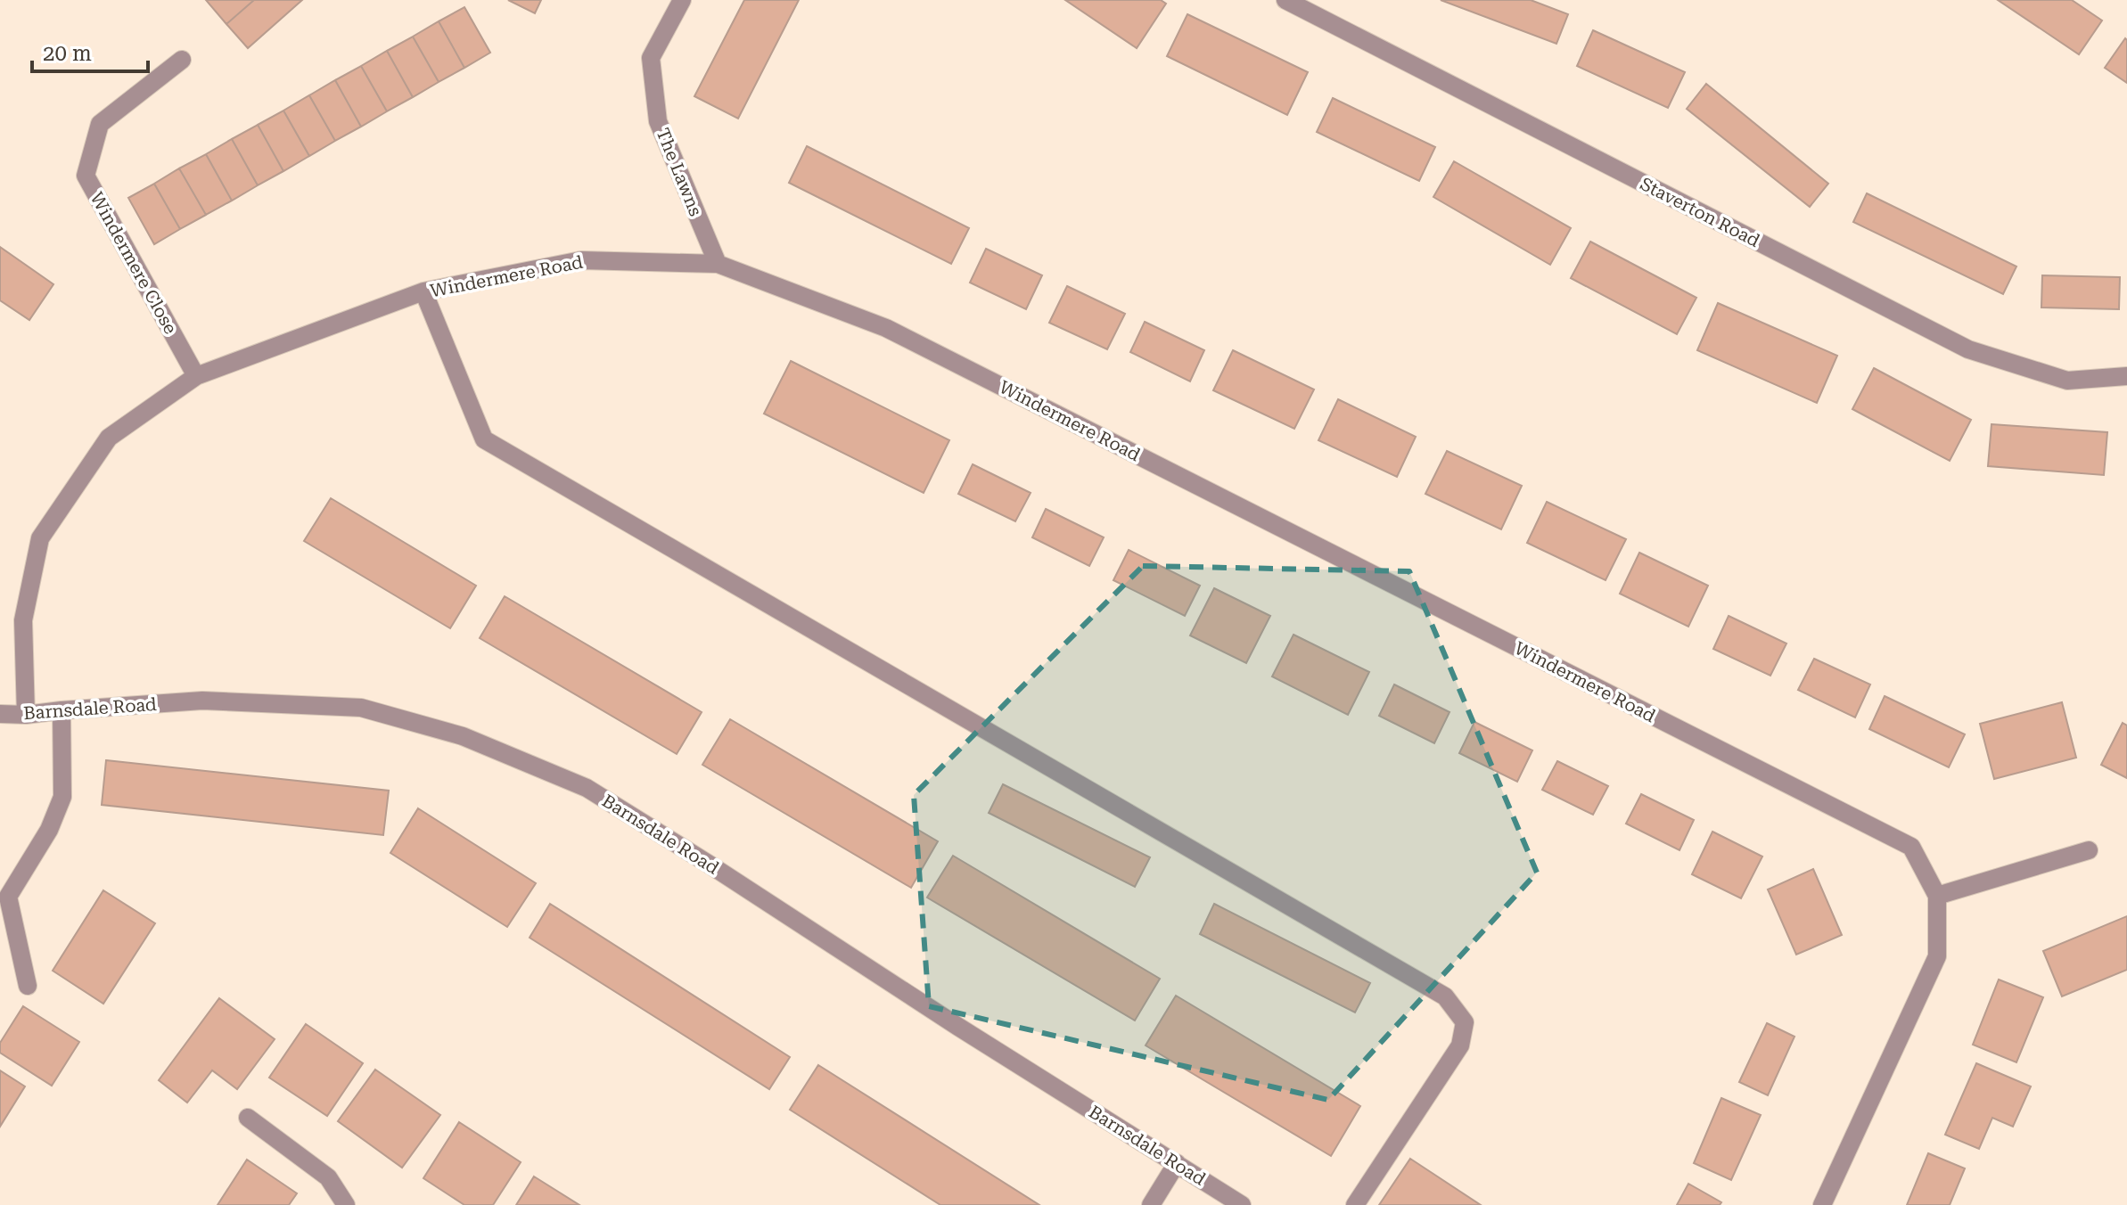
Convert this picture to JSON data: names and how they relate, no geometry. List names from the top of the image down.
{
  "streets": {
    "street": [
      "The Lawns",
      "Staverton Road",
      "Windermere Close",
      "Windermere Road",
      "Barnsdale Road"
    ]
  },
  "crossings": [
    ["The Lawns", "Windermere Road"],
    ["Windermere Close", "Windermere Road"],
    ["Windermere Road", "Barnsdale Road"]
  ],
  "scale_bar": "20 m"
}
